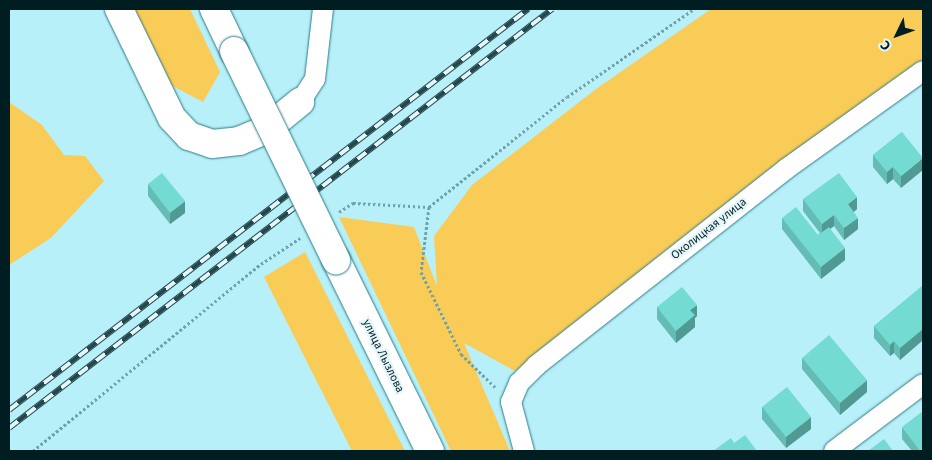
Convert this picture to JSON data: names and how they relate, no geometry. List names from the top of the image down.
{
  "streets": {
    "main road": ["улица Лызлова"],
    "street": ["Околицкая улица"]
  },
  "north": "bottom left"
}
